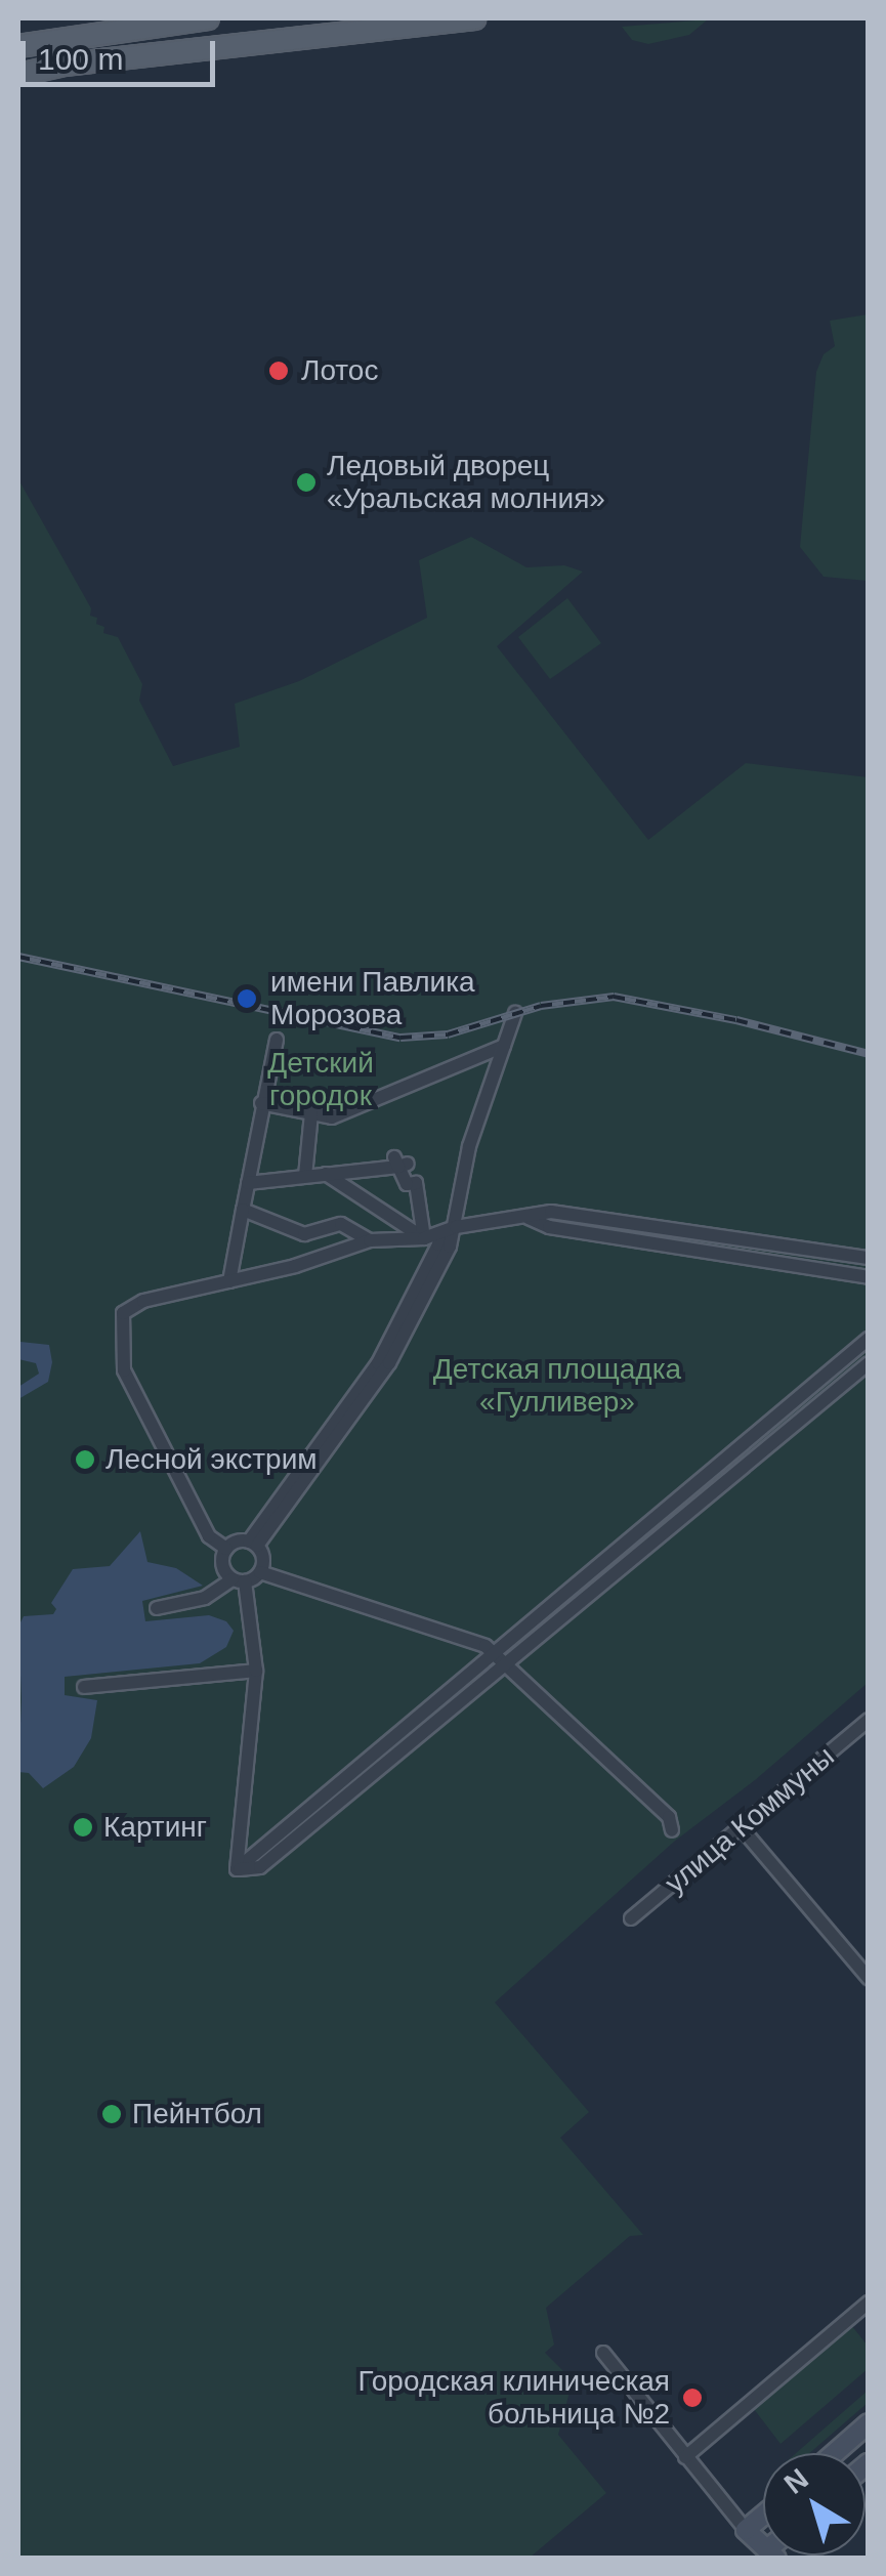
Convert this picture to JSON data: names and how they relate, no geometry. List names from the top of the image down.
{
  "streets": {
    "street": ["улица Коммуны"]
  },
  "parks": ["Детский городок", "Детская площадка «Гулливер»"],
  "places": [
    "Лотос",
    "Ледовый дворец «Уральская молния»",
    "имени Павлика Морозова",
    "Лесной экстрим",
    "Картинг",
    "Пейнтбол",
    "Городская клиническая больница №2"
  ],
  "scale_bar": "100 m",
  "north": "top left"
}
